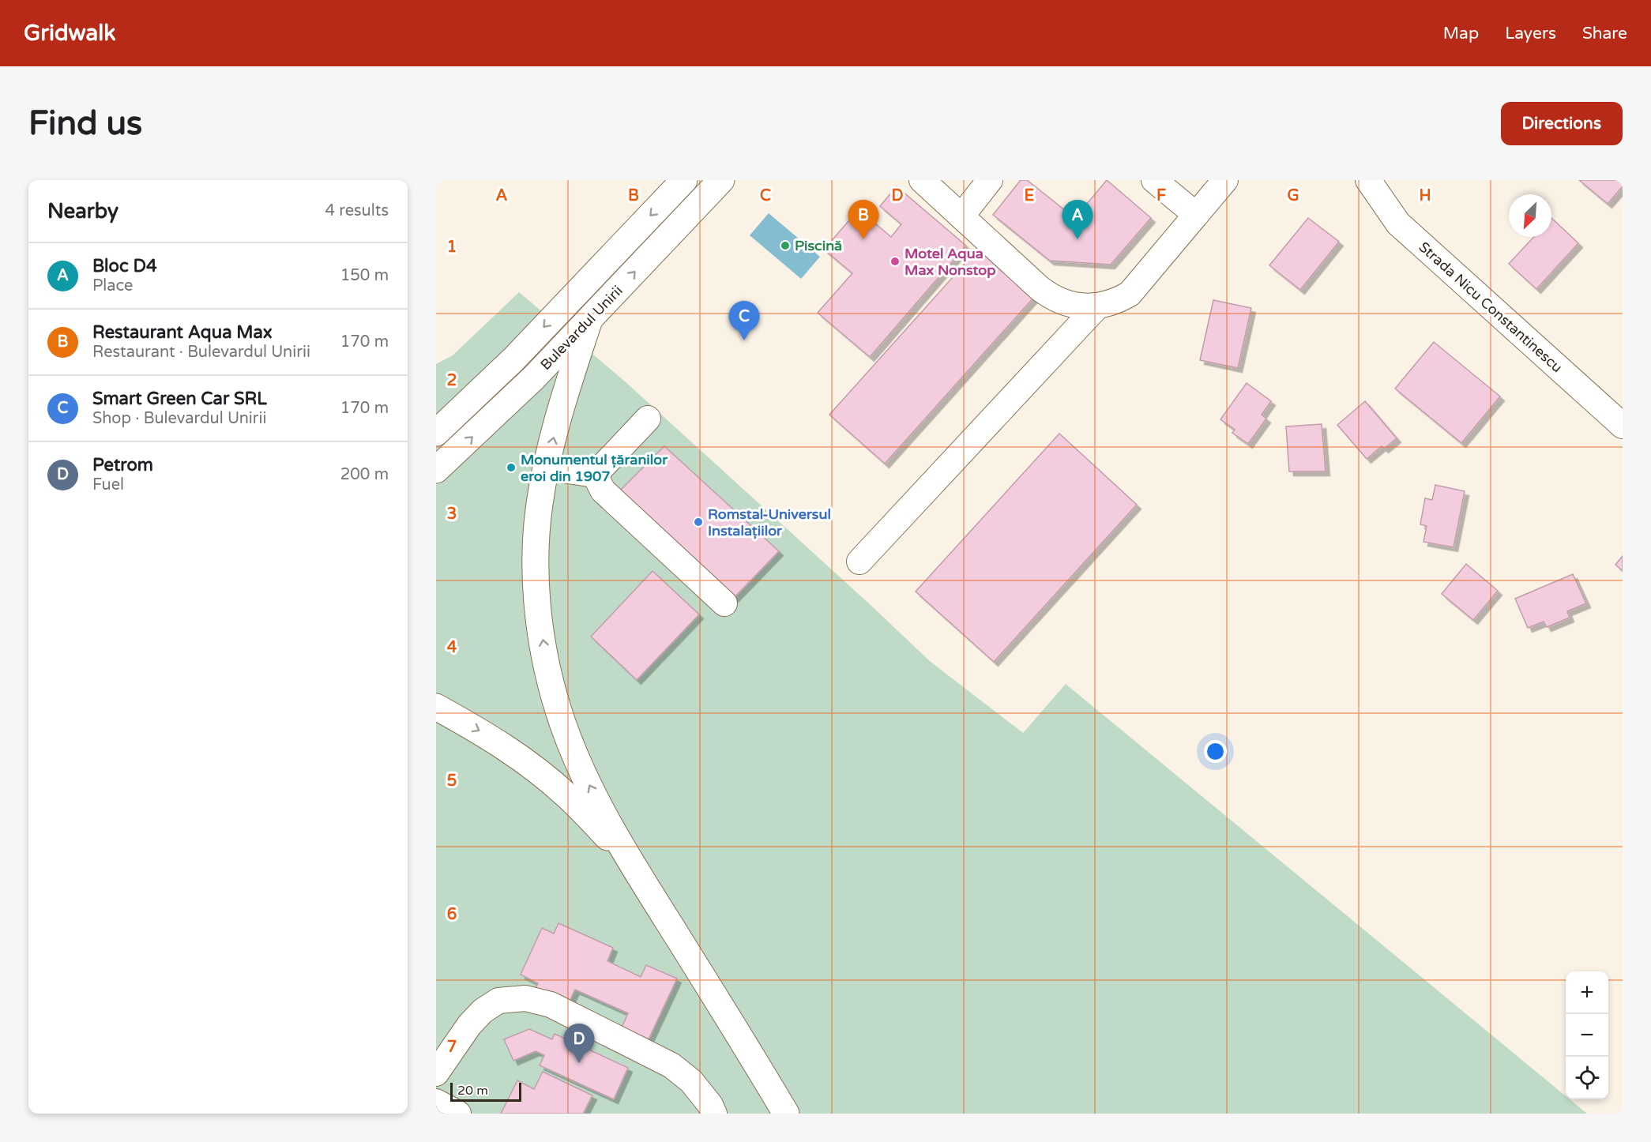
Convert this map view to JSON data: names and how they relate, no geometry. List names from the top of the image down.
{
  "streets": {
    "main road": ["Bulevardul Unirii"],
    "street": ["Strada Nicu Constantinescu"]
  },
  "places": [
    "Piscină",
    "Motel Aqua Max Nonstop",
    "Monumentul țăranilor eroi din 1907",
    "Romstal-Universul Instalațiilor"
  ],
  "scale_bar": "20 m",
  "north": "bottom left",
  "page": {
    "header": "Gridwalk",
    "nav": ["Map", "Layers", "Share"],
    "buttons": "Directions",
    "title": "Find us",
    "heading": ["Nearby", "4 results"],
    "pins": [
      "A",
      "B",
      "C",
      "D"
    ],
    "list": [
      {
        "mark": "A",
        "name": "Bloc D4",
        "note": "Place",
        "value": "150 m"
      },
      {
        "mark": "B",
        "name": "Restaurant Aqua Max",
        "note": "Restaurant · Bulevardul Unirii",
        "value": "170 m"
      },
      {
        "mark": "C",
        "name": "Smart Green Car SRL",
        "note": "Shop · Bulevardul Unirii",
        "value": "170 m"
      },
      {
        "mark": "D",
        "name": "Petrom",
        "note": "Fuel",
        "value": "200 m"
      }
    ],
    "map_buttons": ["+", "−"],
    "scale": "20 m"
  },
  "grid": {
    "columns": [
      "A",
      "B",
      "C",
      "D",
      "E",
      "F",
      "G",
      "H"
    ],
    "rows": [
      "1",
      "2",
      "3",
      "4",
      "5",
      "6",
      "7"
    ]
  }
}
